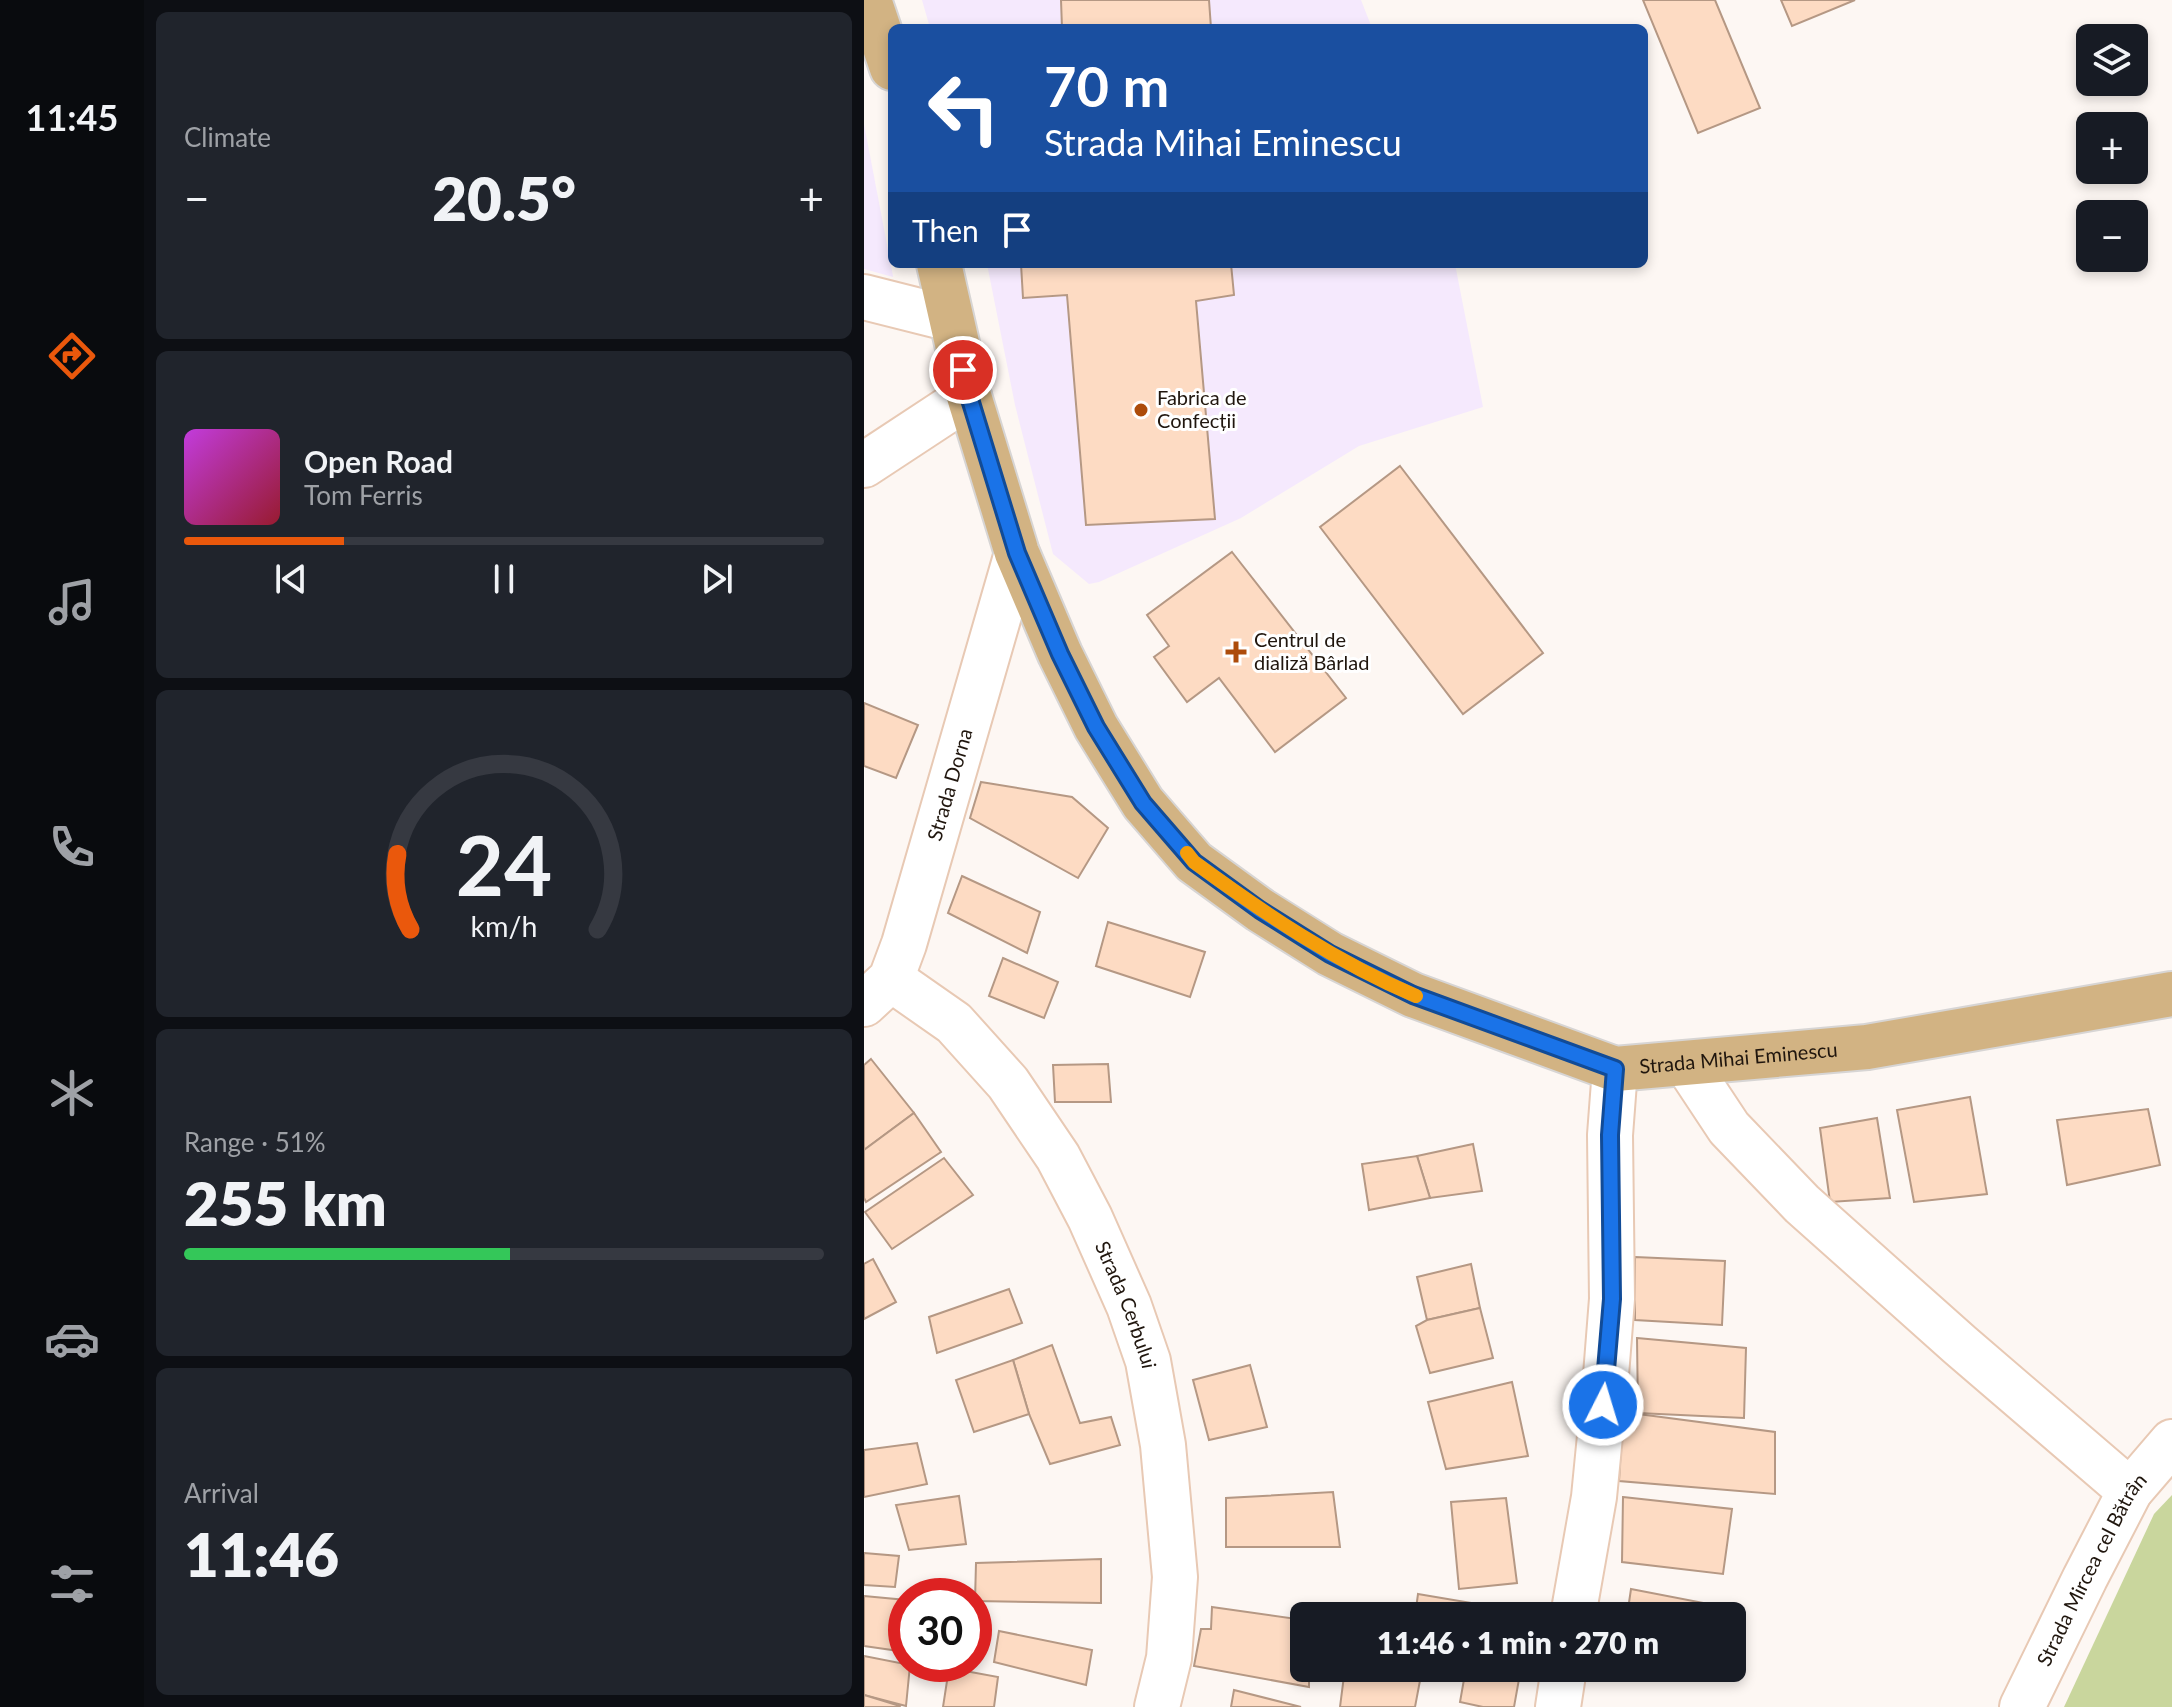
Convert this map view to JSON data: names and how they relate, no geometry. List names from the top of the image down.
{
  "streets": {
    "main road": ["Strada Mihai Eminescu"],
    "street": ["Strada Dorna", "Strada Cerbului", "Strada Mircea cel Bătrân"]
  },
  "crossings": [
    ["Strada Dorna", "Strada Mihai Eminescu"],
    ["Strada Dorna", "Strada Cerbului"]
  ],
  "places": {
    "other": ["Fabrica de Confecții"],
    "health": ["Centrul de dializă Bârlad"]
  },
  "page": {
    "tabs": "11:45",
    "tile": [
      "Climate",
      ["Range · 51%", "255 km"],
      ["Arrival", "11:46"]
    ],
    "map_buttons": ["+", "−"],
    "turn": ["70 m", "Strada Mihai Eminescu"],
    "heat": ["−", "20.5°", "+"],
    "then": "Then",
    "song": ["Open Road", "Tom Ferris"],
    "limit": "30",
    "trip": "11:46 · 1 min · 270 m",
    "gauge": ["24", "km/h"]
  }
}
